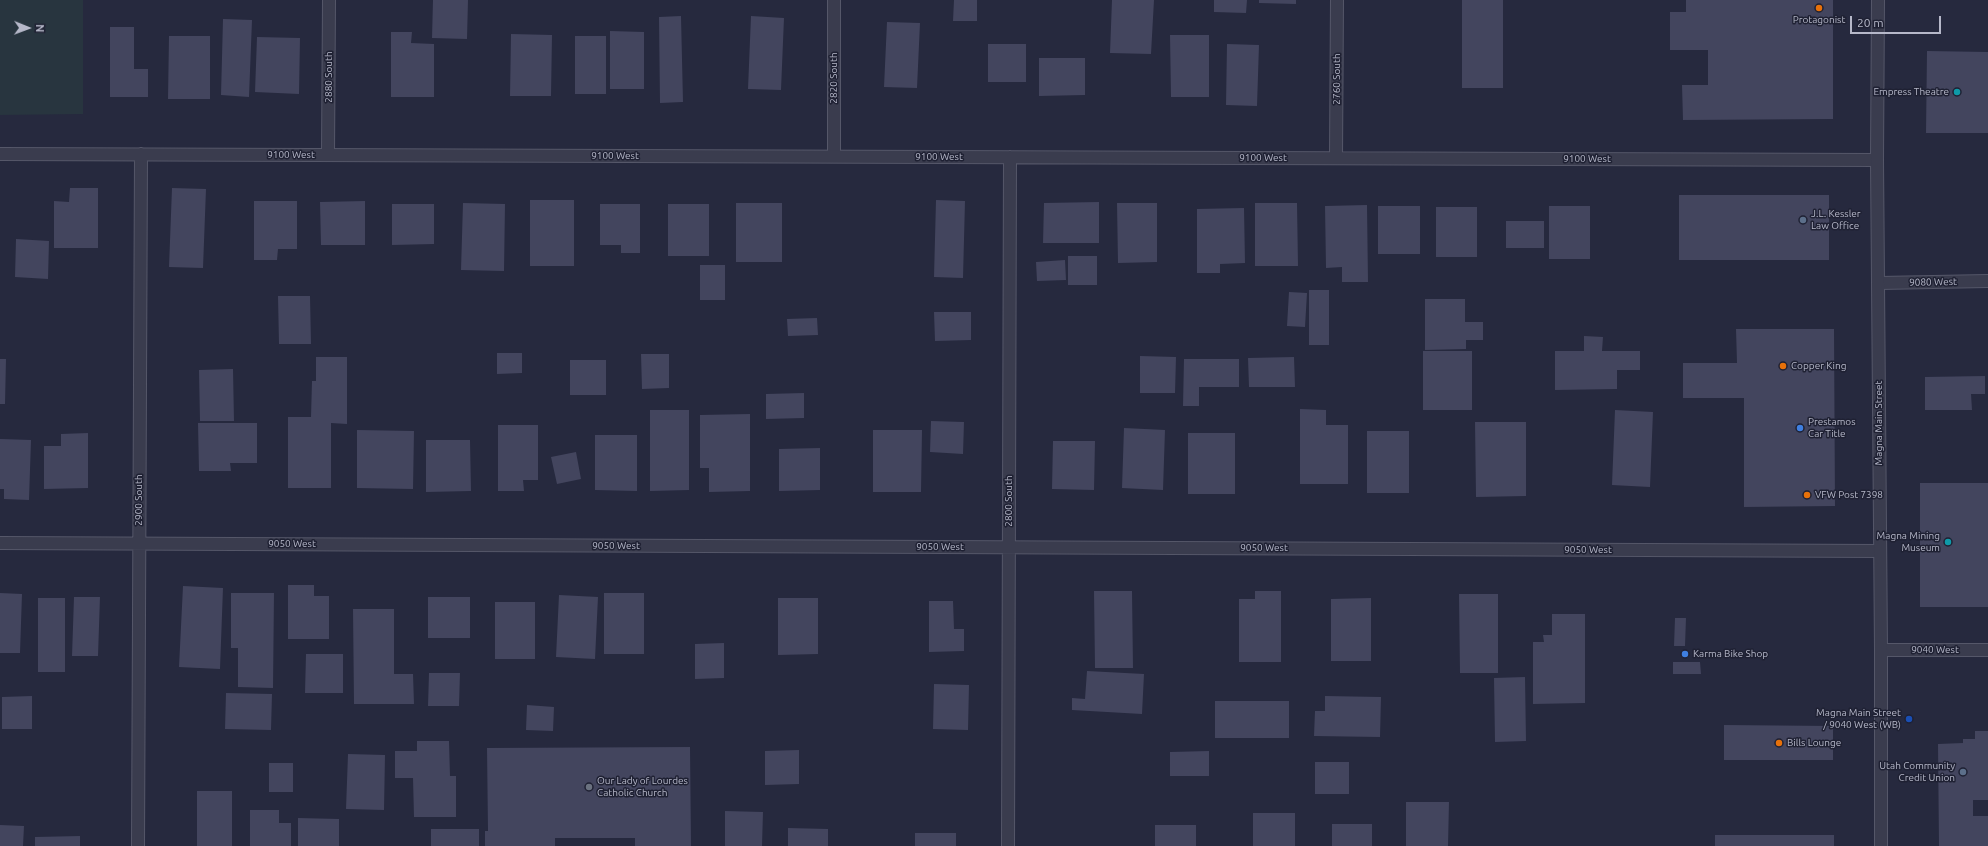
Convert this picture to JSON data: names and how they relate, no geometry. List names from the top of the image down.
{
  "streets": {
    "street": [
      "2880 South",
      "2820 South",
      "2760 South",
      "9100 West",
      "9080 West",
      "Magna Main Street",
      "2900 South",
      "2800 South",
      "9050 West",
      "9040 West"
    ]
  },
  "crossings": [
    ["2880 South", "9100 West"],
    ["2820 South", "9100 West"],
    ["2760 South", "9100 West"],
    ["9100 West", "Magna Main Street"],
    ["9100 West", "2900 South"],
    ["9100 West", "2800 South"],
    ["9080 West", "Magna Main Street"],
    ["Magna Main Street", "9050 West"],
    ["Magna Main Street", "9040 West"],
    ["2900 South", "9050 West"],
    ["2800 South", "9050 West"]
  ],
  "places": [
    "Protagonist",
    "Empress Theatre",
    "J.L. Kessler Law Office",
    "Copper King",
    "Prestamos Car Title",
    "VFW Post 7398",
    "Magna Mining Museum",
    "Karma Bike Shop",
    "Magna Main Street / 9040 West (WB)",
    "Bills Lounge",
    "Utah Community Credit Union",
    "Our Lady of Lourdes Catholic Church"
  ],
  "scale_bar": "20 m",
  "north": "right"
}
